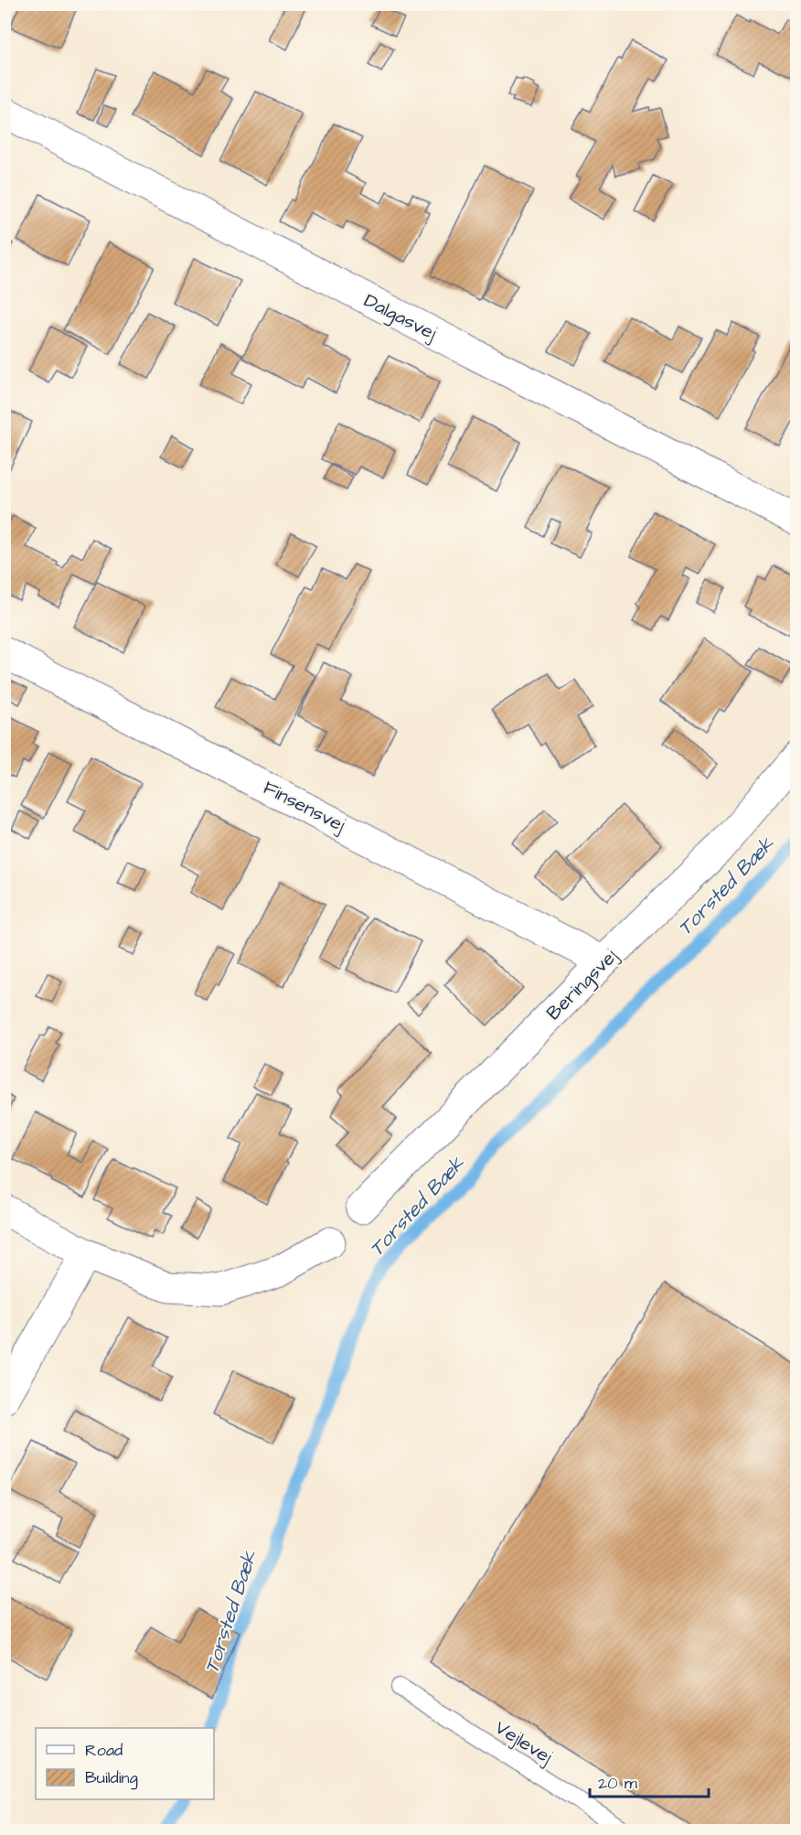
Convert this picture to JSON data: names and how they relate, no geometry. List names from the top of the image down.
{
  "streets": {
    "street": ["Dalgasvej", "Finsensvej", "Beringsvej"],
    "lane": ["Vejlevej"]
  },
  "crossings": [
    ["Finsensvej", "Beringsvej"]
  ],
  "water": ["Torsted Bæk"],
  "legend": ["Road", "Building"],
  "scale_bar": "20 m"
}
